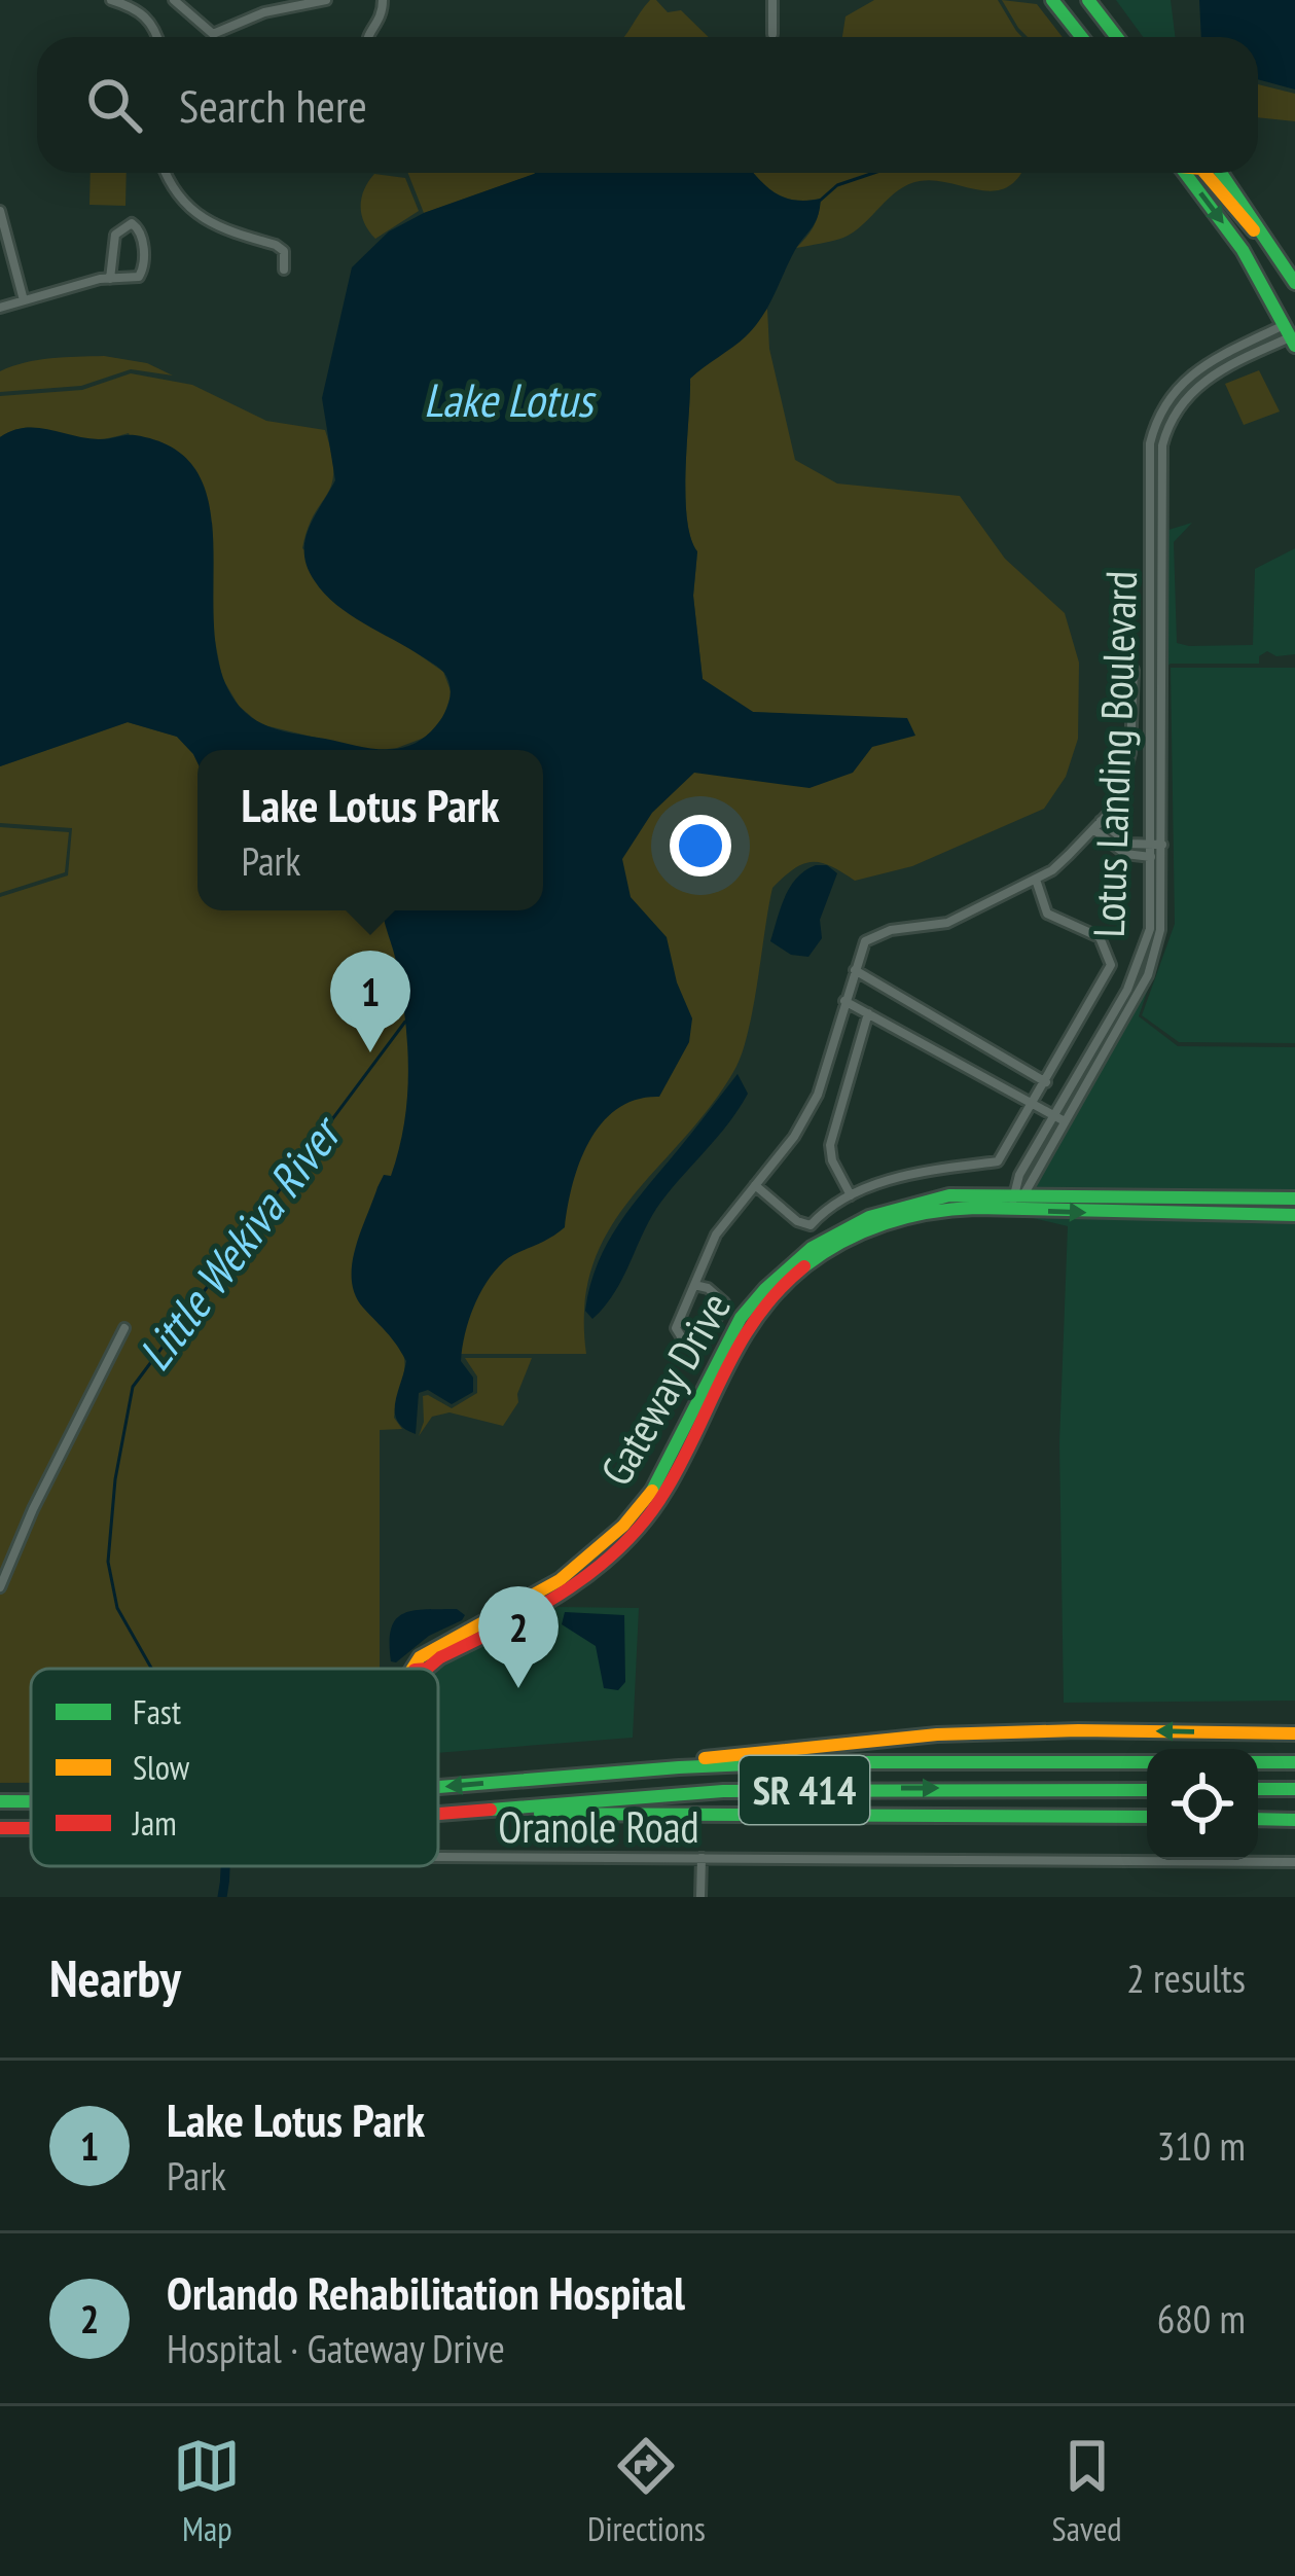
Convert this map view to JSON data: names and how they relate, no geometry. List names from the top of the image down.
{
  "streets": {
    "main road": ["Gateway Drive", "SR 414"],
    "street": ["Lotus Landing Boulevard", "Oranole Road"]
  },
  "crossings": [
    ["Lotus Landing Boulevard", "Gateway Drive"]
  ],
  "water": ["Lake Lotus", "Little Wekiva River"],
  "legend": ["Fast", "Slow", "Jam"],
  "page": {
    "search": "Search here",
    "popup": ["Lake Lotus Park", "Park"],
    "pins": ["1", "2"],
    "heading": ["Nearby", "2 results"],
    "list": [
      {
        "mark": "1",
        "name": "Lake Lotus Park",
        "note": "Park",
        "value": "310 m"
      },
      {
        "mark": "2",
        "name": "Orlando Rehabilitation Hospital",
        "note": "Hospital · Gateway Drive",
        "value": "680 m"
      }
    ],
    "nav": ["Map", "Directions", "Saved"]
  }
}
